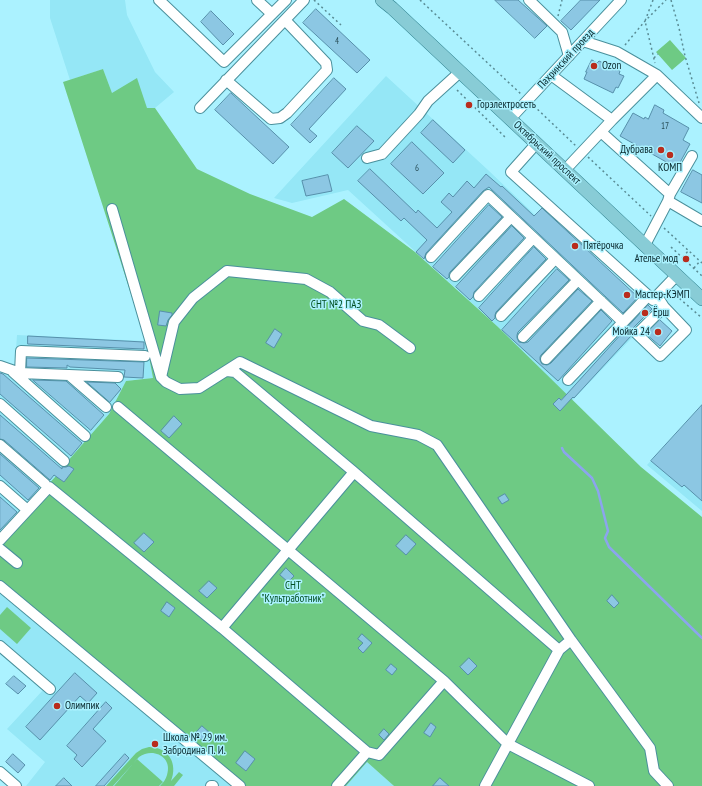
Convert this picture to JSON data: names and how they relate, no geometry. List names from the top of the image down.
{
  "streets": {
    "main road": ["Октябрьский проспект"],
    "street": ["Пахринский проезд"]
  },
  "crossings": [
    ["Пахринский проезд", "Октябрьский проспект"]
  ],
  "parks": ["СНТ №2 ПАЗ", "СНТ \"Культработник\""],
  "places": [
    "Ozon",
    "Горэлектросеть",
    "Дубрава",
    "КОМП",
    "Пятёрочка",
    "Ателье мод",
    "Мастер-КЭМП",
    "Ёрш",
    "Мойка 24",
    "Олимпик",
    "Школа № 29 им. Забродина П. И."
  ],
  "house_numbers": ["4", "17", "6"]
}
